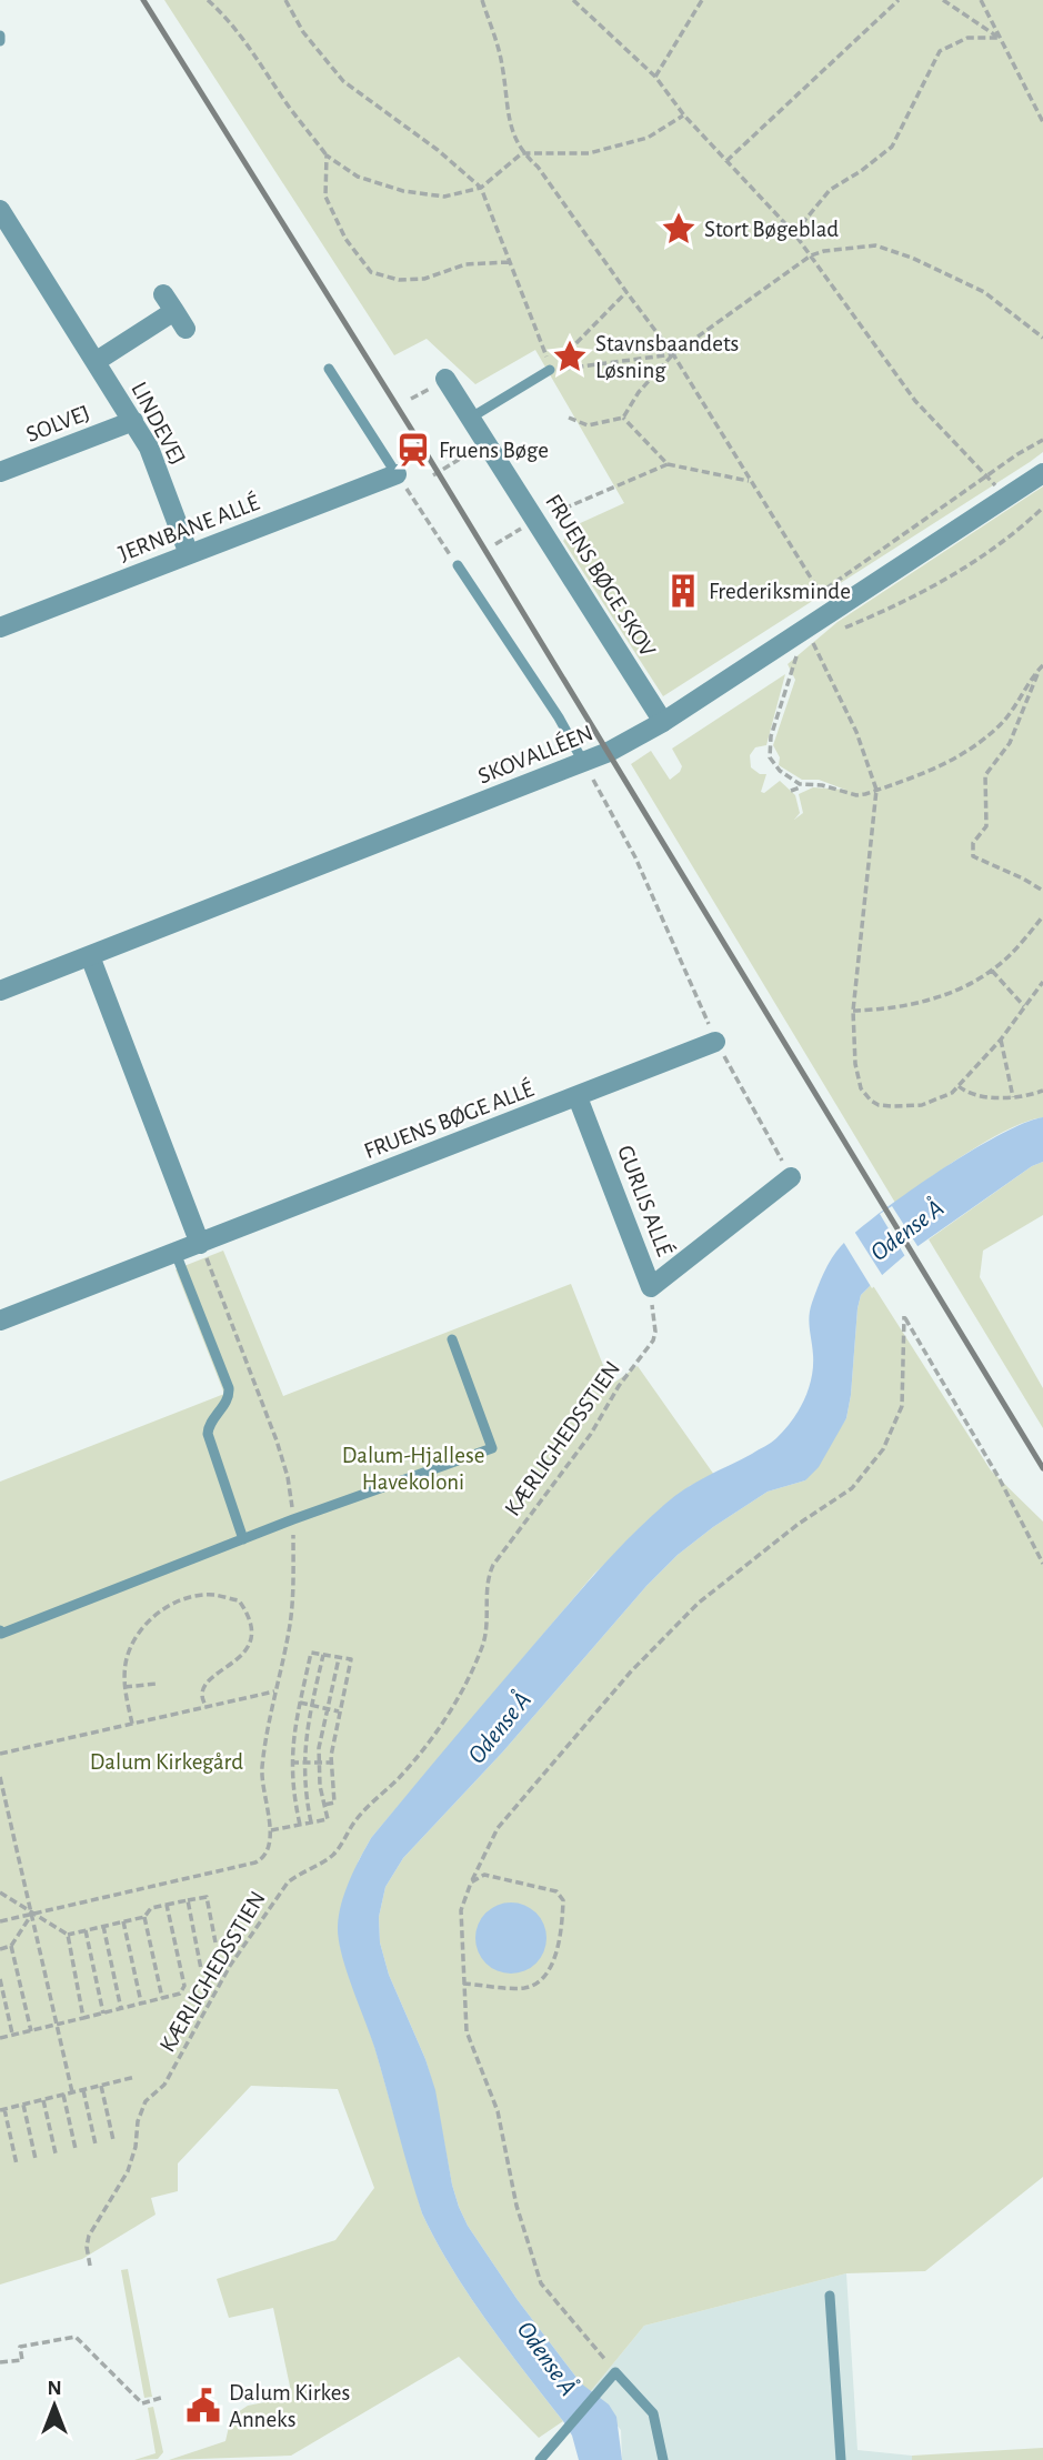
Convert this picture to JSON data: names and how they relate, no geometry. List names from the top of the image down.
{
  "streets": {
    "street": [
      "SOLVEJ",
      "LINDEVEJ",
      "JERNBANE ALLÉ",
      "FRUENS BØGE SKOV",
      "SKOVALLÉEN",
      "FRUENS BØGE ALLÉ",
      "GURLIS ALLÉ"
    ],
    "path": ["KÆRLIGHEDSSTIEN"]
  },
  "crossings": [
    ["SOLVEJ", "LINDEVEJ"],
    ["LINDEVEJ", "JERNBANE ALLÉ"],
    ["FRUENS BØGE SKOV", "SKOVALLÉEN"],
    ["FRUENS BØGE ALLÉ", "GURLIS ALLÉ"],
    ["GURLIS ALLÉ", "KÆRLIGHEDSSTIEN"]
  ],
  "water": ["Odense Å"],
  "parks": ["Dalum-Hjallese Havekoloni", "Dalum Kirkegård"],
  "places": {
    "place": ["Stort Bøgeblad", "Stavnsbaandets Løsning"],
    "station": ["Fruens Bøge"],
    "building": ["Frederiksminde"],
    "public building": ["Dalum Kirkes Anneks"]
  },
  "north": "top"
}
